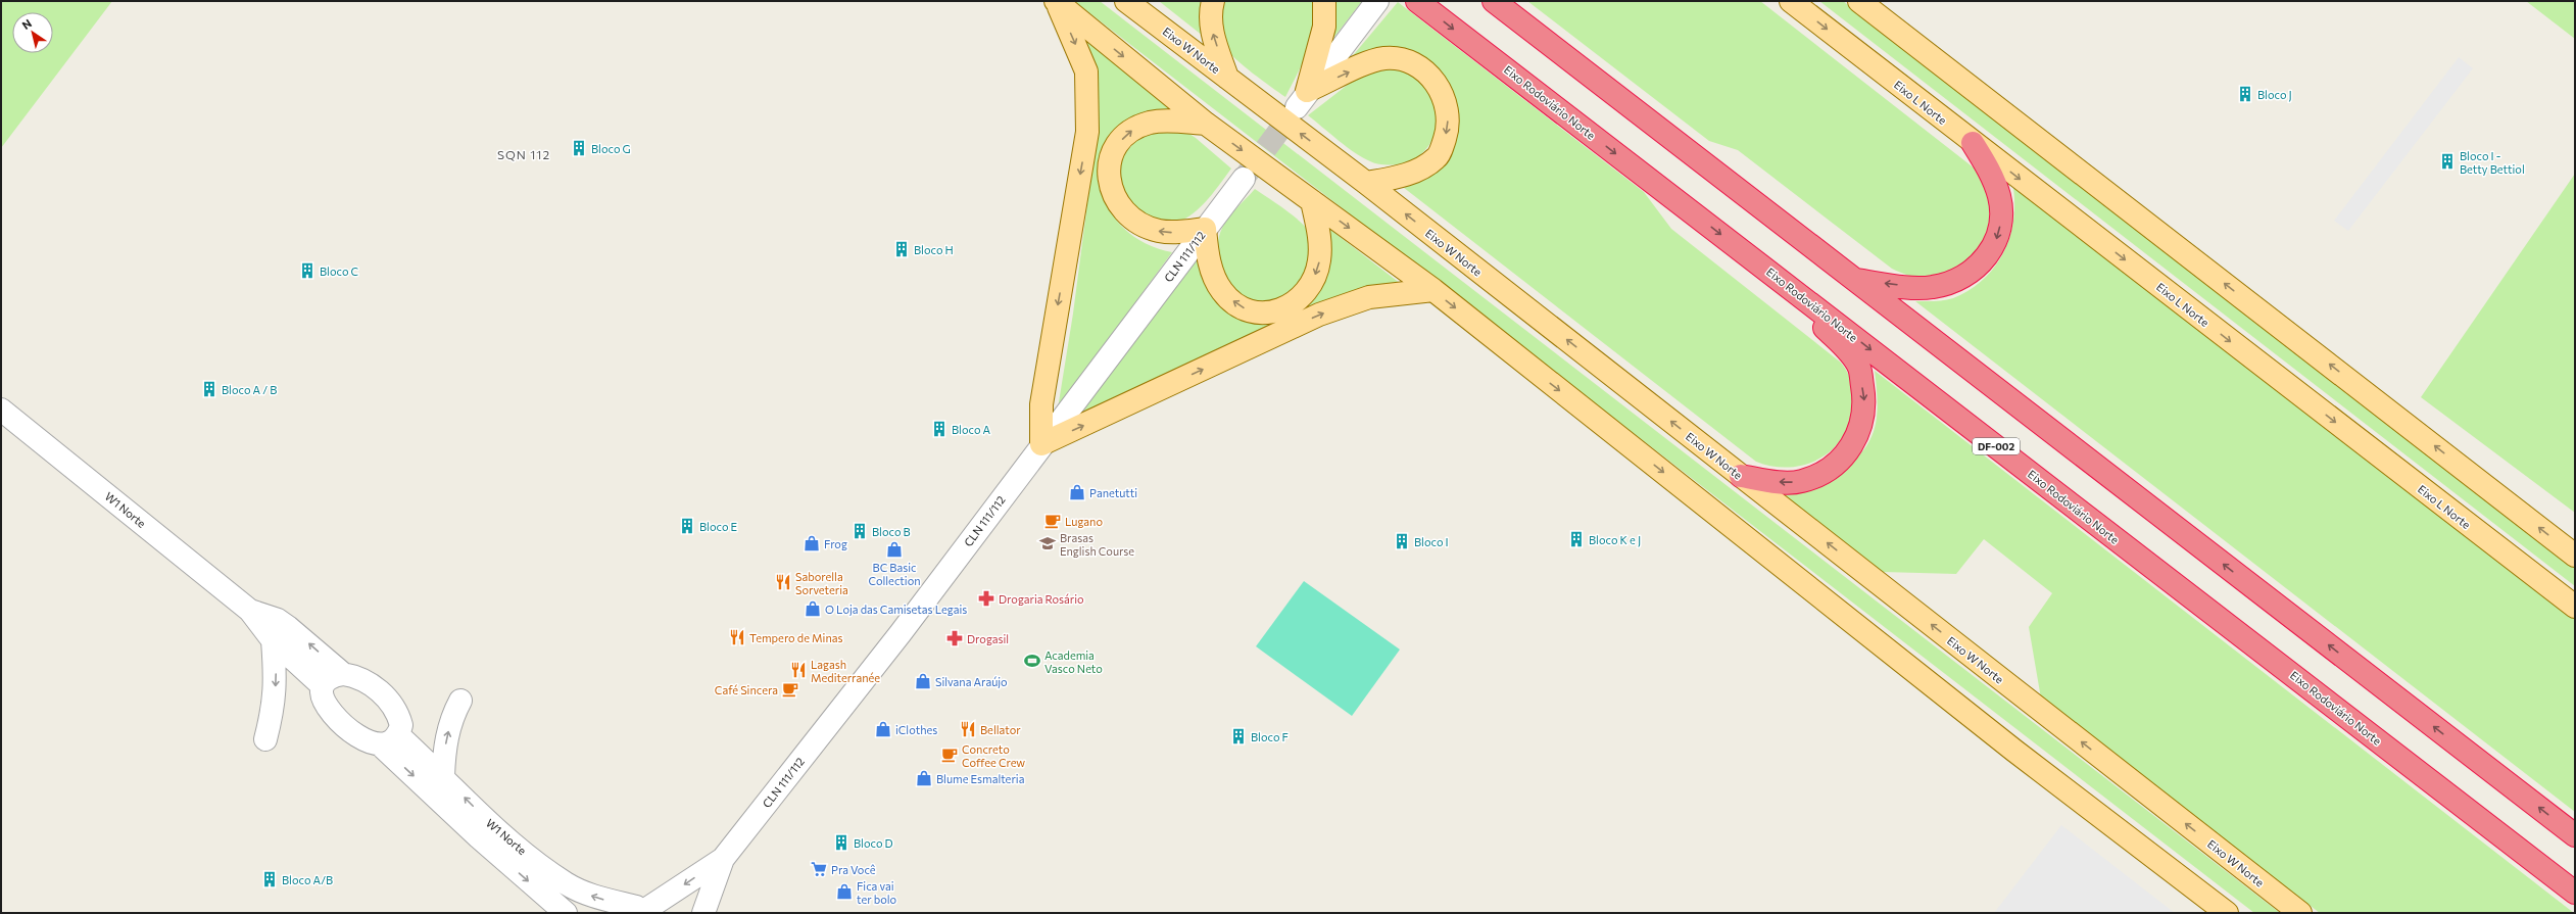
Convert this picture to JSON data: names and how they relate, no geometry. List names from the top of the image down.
{
  "streets": {
    "highway": ["Eixo Rodoviário Norte", "DF-002"],
    "main road": ["Eixo W Norte", "Eixo L Norte"],
    "street": ["CLN 111/112", "W1 Norte"]
  },
  "crossings": [
    ["CLN 111/112", "W1 Norte"]
  ],
  "districts": ["SQN 112"],
  "places": {
    "building": [
      "Bloco J",
      "Bloco G",
      "Bloco I - Betty Bettiol",
      "Bloco H",
      "Bloco C",
      "Bloco A / B",
      "Bloco A",
      "Bloco E",
      "Bloco B",
      "Bloco K e J",
      "Bloco I",
      "Bloco F",
      "Bloco D",
      "Bloco A/B"
    ],
    "shop": [
      "Panetutti",
      "Frog",
      "BC Basic Collection",
      "O Loja das Camisetas Legais",
      "Silvana Araújo",
      "iClothes",
      "Blume Esmalteria",
      "Fica vai ter bolo"
    ],
    "cafe": ["Lugano", "Café Sincera", "Concreto Coffee Crew"],
    "school or university": ["Brasas English Course"],
    "restaurant": [
      "Saborella Sorveteria",
      "Tempero de Minas",
      "Lagash Mediterranée",
      "Bellator"
    ],
    "pharmacy": ["Drogaria Rosário", "Drogasil"],
    "sports": ["Academia Vasco Neto"],
    "supermarket": ["Pra Você"]
  },
  "north": "top left"
}
